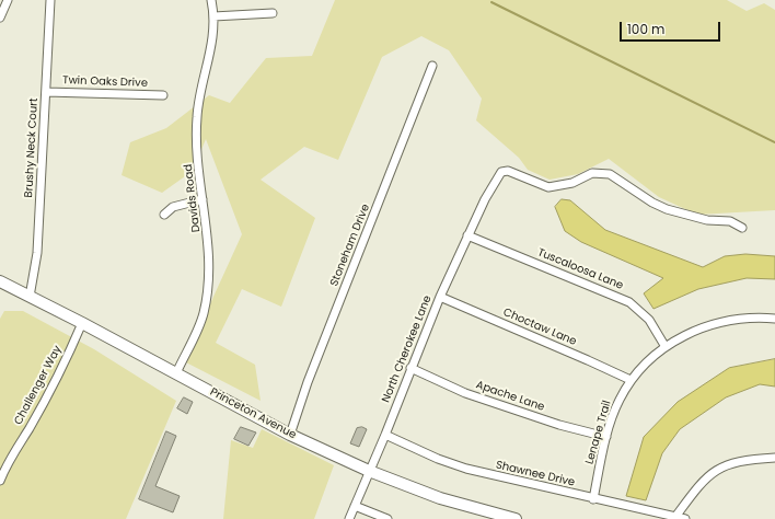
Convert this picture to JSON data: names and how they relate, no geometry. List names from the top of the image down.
{
  "streets": {
    "main road": ["Princeton Avenue"],
    "street": [
      "Twin Oaks Drive",
      "Brushy Neck Court",
      "Davids Road",
      "Stoneham Drive",
      "Tuscaloosa Lane",
      "Choctaw Lane",
      "North Cherokee Lane",
      "Challenger Way",
      "Apache Lane",
      "Lenape Trail",
      "Shawnee Drive"
    ]
  },
  "crossings": [
    ["Twin Oaks Drive", "Brushy Neck Court"],
    ["Brushy Neck Court", "Princeton Avenue"],
    ["Davids Road", "Princeton Avenue"],
    ["Stoneham Drive", "Princeton Avenue"],
    ["Tuscaloosa Lane", "North Cherokee Lane"],
    ["Tuscaloosa Lane", "Lenape Trail"],
    ["Choctaw Lane", "North Cherokee Lane"],
    ["Choctaw Lane", "Lenape Trail"],
    ["North Cherokee Lane", "Apache Lane"],
    ["North Cherokee Lane", "Princeton Avenue"],
    ["North Cherokee Lane", "Shawnee Drive"],
    ["Challenger Way", "Princeton Avenue"],
    ["Apache Lane", "Lenape Trail"],
    ["Lenape Trail", "Shawnee Drive"]
  ],
  "scale_bar": "100 m"
}
